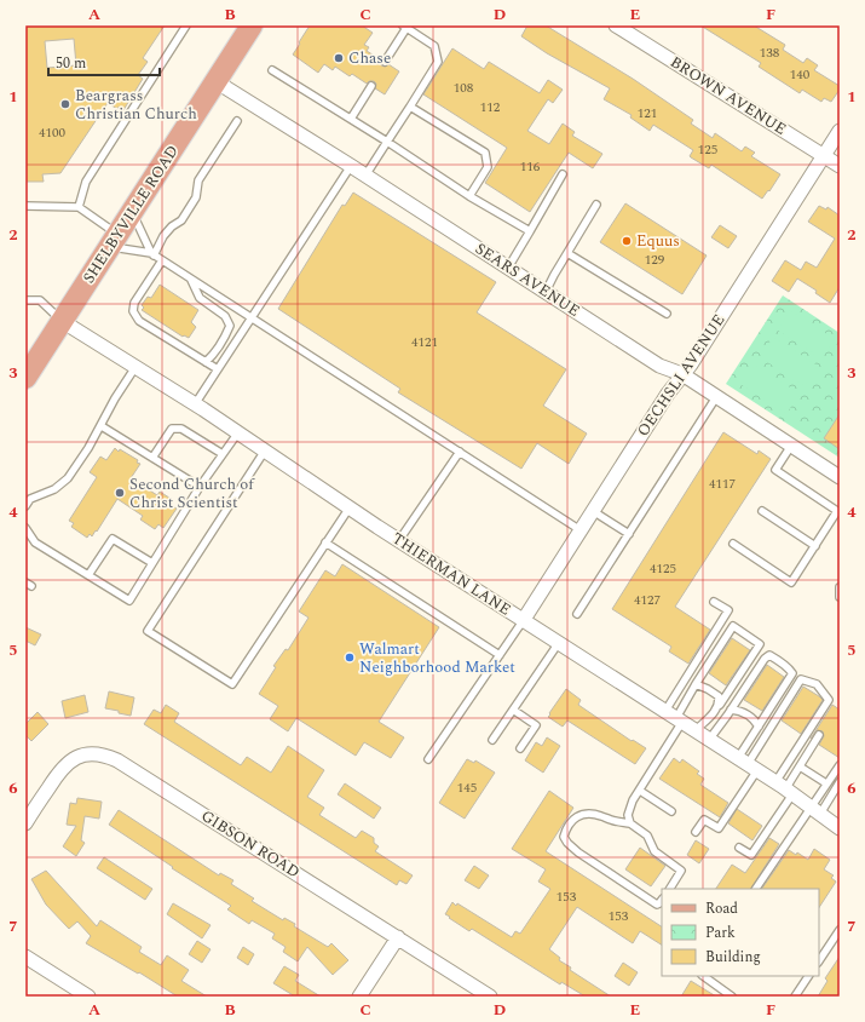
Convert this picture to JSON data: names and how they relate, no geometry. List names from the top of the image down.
{
  "streets": {
    "main road": ["SHELBYVILLE ROAD"],
    "street": [
      "BROWN AVENUE",
      "SEARS AVENUE",
      "OECHSLI AVENUE",
      "THIERMAN LANE",
      "GIBSON ROAD"
    ]
  },
  "crossings": [
    ["BROWN AVENUE", "OECHSLI AVENUE"],
    ["SHELBYVILLE ROAD", "SEARS AVENUE"],
    ["SHELBYVILLE ROAD", "THIERMAN LANE"],
    ["SEARS AVENUE", "OECHSLI AVENUE"],
    ["OECHSLI AVENUE", "THIERMAN LANE"]
  ],
  "places": [
    "Chase",
    "Beargrass Christian Church",
    "Equus",
    "Second Church of Christ Scientist",
    "Walmart Neighborhood Market"
  ],
  "house_numbers": [
    "138",
    "140",
    "108",
    "112",
    "121",
    "4100",
    "125",
    "116",
    "129",
    "4121",
    "4117",
    "4125",
    "4127",
    "145",
    "153",
    "153"
  ],
  "legend": ["Road", "Park", "Building"],
  "scale_bar": "50 m",
  "grid": {
    "columns": [
      "A",
      "B",
      "C",
      "D",
      "E",
      "F"
    ],
    "rows": [
      "1",
      "2",
      "3",
      "4",
      "5",
      "6",
      "7"
    ]
  }
}
